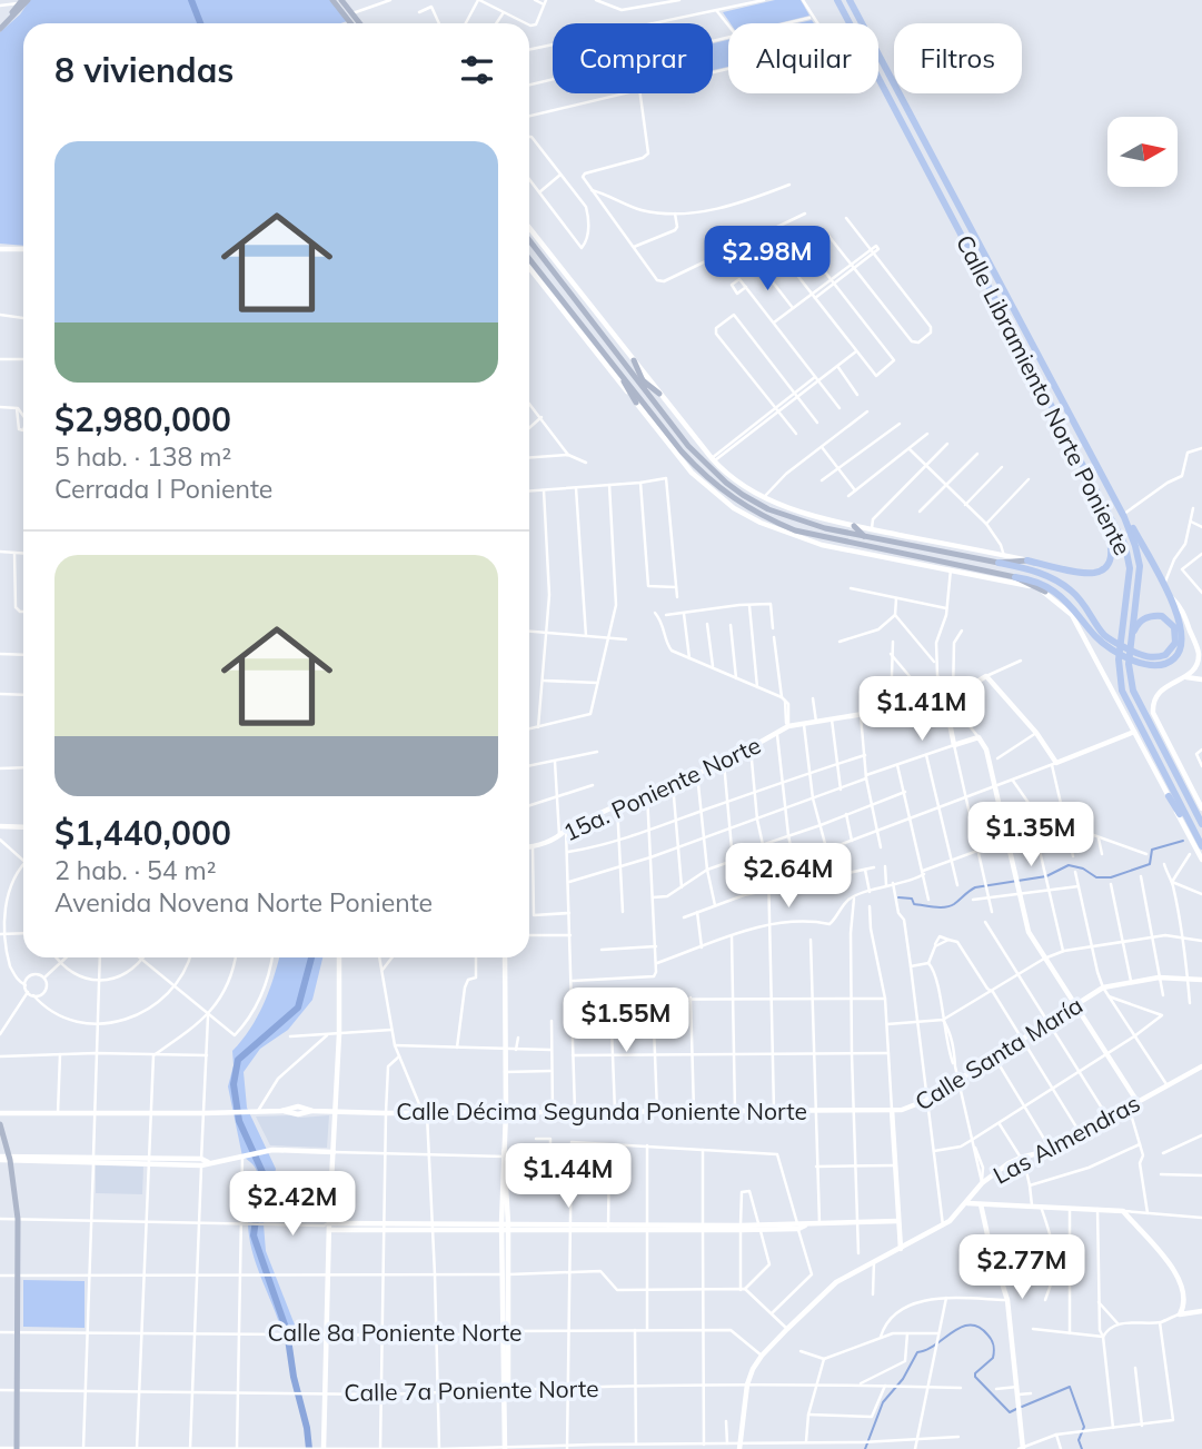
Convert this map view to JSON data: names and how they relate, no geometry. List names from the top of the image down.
{
  "streets": {
    "highway": ["Calle Libramiento Norte Poniente"],
    "street": [
      "15a. Poniente Norte",
      "Calle Santa María",
      "Calle Décima Segunda Poniente Norte",
      "Las Almendras",
      "Calle 8a Poniente Norte",
      "Calle 7a Poniente Norte"
    ]
  },
  "crossings": [
    ["Calle Santa María", "Calle Décima Segunda Poniente Norte"],
    ["Las Almendras", "Calle 8a Poniente Norte"],
    ["Las Almendras", "Calle 7a Poniente Norte"]
  ],
  "north": "right",
  "page": {
    "chip": ["Comprar", "Alquilar", "Filtros"],
    "heading": "8 viviendas",
    "list": [
      {
        "name": "$2,980,000",
        "note": "5 hab. · 138 m² · Cerrada I Poniente"
      },
      {
        "name": "$1,440,000",
        "note": "2 hab. · 54 m² · Avenida Novena Norte Poniente"
      }
    ],
    "price": [
      "$2.98M",
      "$1.41M",
      "$1.35M",
      "$2.64M",
      "$1.55M",
      "$1.44M",
      "$2.42M",
      "$2.77M"
    ]
  }
}
